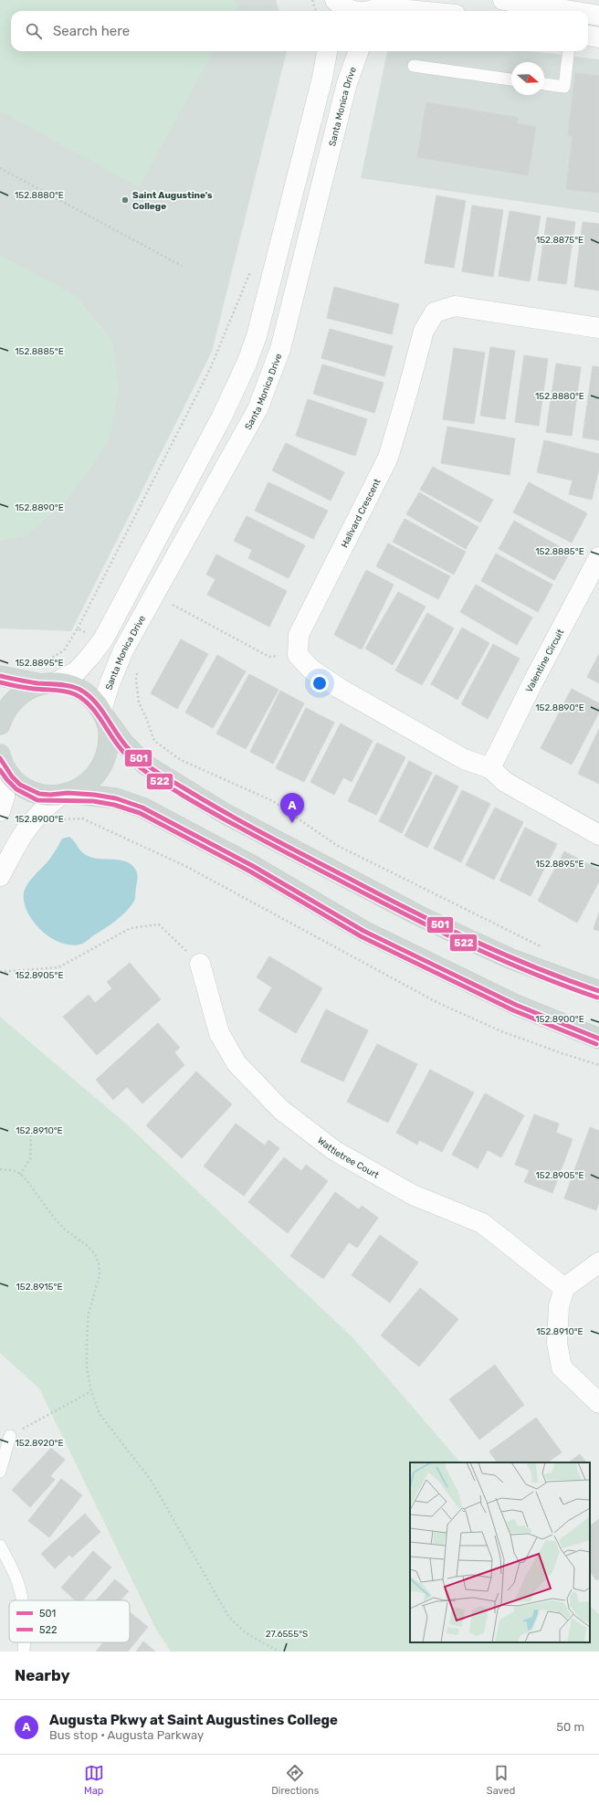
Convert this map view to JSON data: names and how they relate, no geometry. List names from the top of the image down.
{
  "streets": {
    "street": [
      "Santa Monica Drive",
      "Hallvard Crescent",
      "Valentine Circuit",
      "Wattletree Court"
    ]
  },
  "places": ["Saint Augustine's College"],
  "lines": ["transit line 501", "transit line 522"],
  "legend": ["501", "522"],
  "north": "right",
  "page": {
    "search": "Search here",
    "pins": "A",
    "heading": "Nearby",
    "list": [
      {
        "mark": "A",
        "name": "Augusta Pkwy at Saint Augustines College",
        "note": "Bus stop · Augusta Parkway",
        "value": "50 m"
      }
    ],
    "nav": ["Map", "Directions", "Saved"]
  },
  "coordinates": [
    "152.8880°E",
    "152.8875°E",
    "152.8885°E",
    "152.8890°E",
    "152.8895°E",
    "152.8900°E",
    "152.8905°E",
    "152.8910°E",
    "152.8915°E",
    "152.8920°E",
    "27.6555°S"
  ]
}
